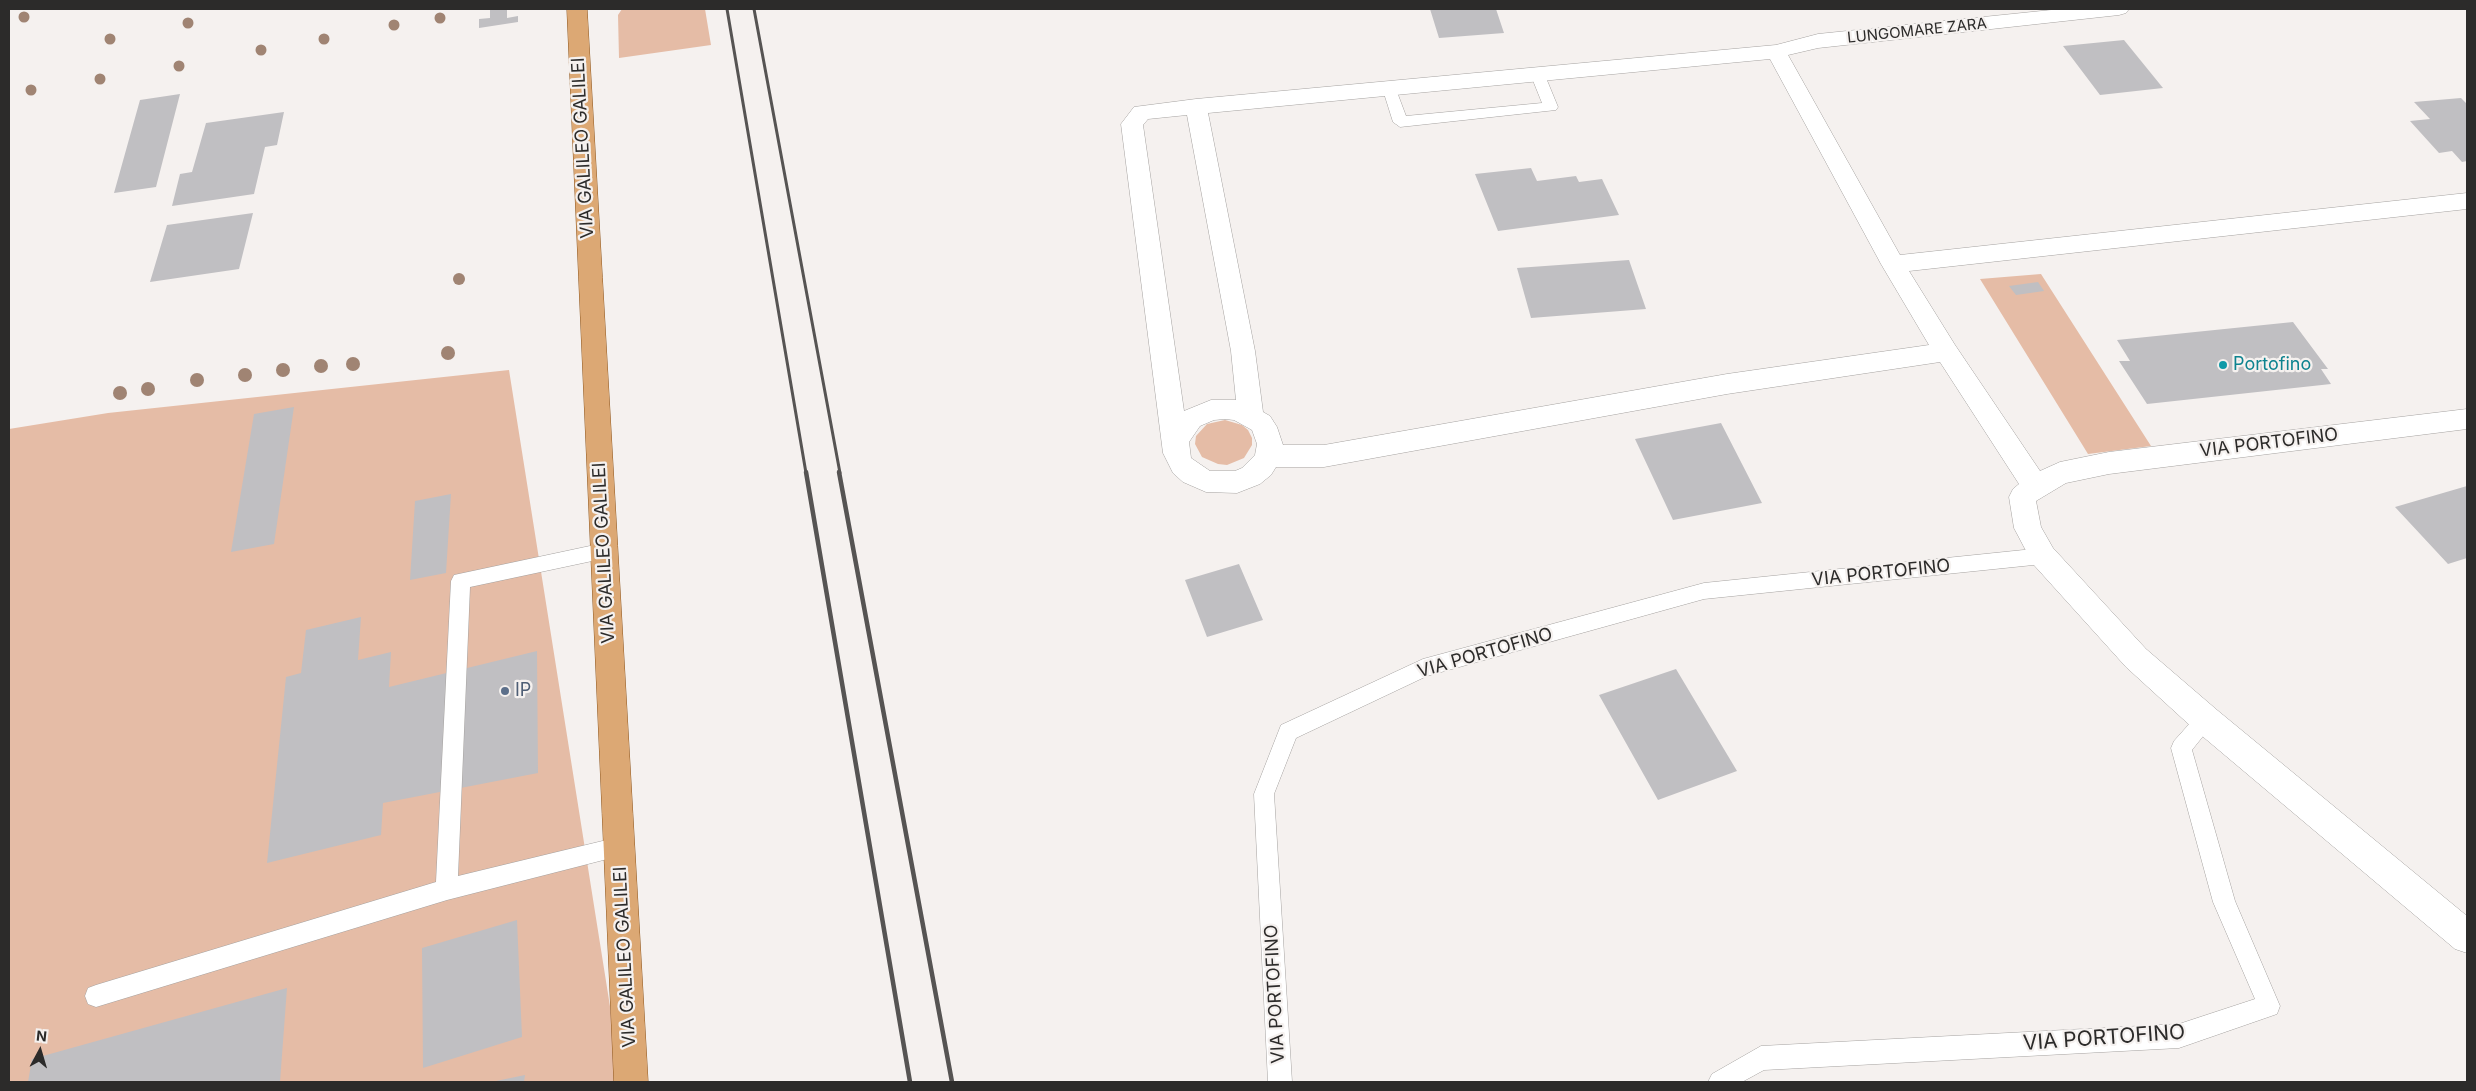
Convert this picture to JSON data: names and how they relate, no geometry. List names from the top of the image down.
{
  "streets": {
    "main road": ["VIA GALILEO GALILEI"],
    "street": ["LUNGOMARE ZARA", "VIA PORTOFINO"]
  },
  "places": ["Portofino", "IP"],
  "north": "top"
}
